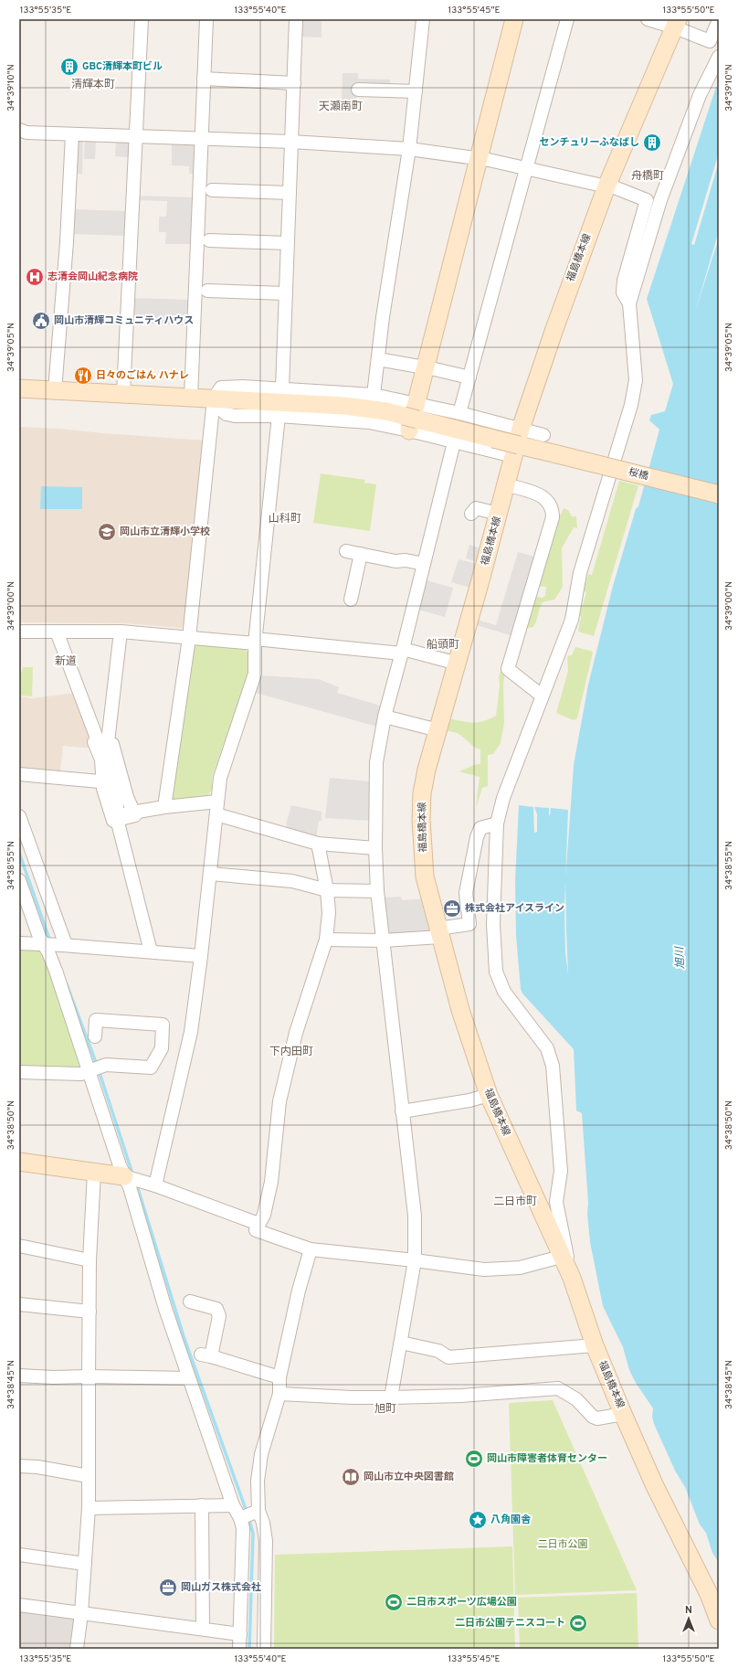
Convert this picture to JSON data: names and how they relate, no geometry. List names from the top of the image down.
{
  "streets": {
    "main road": ["福島橋本線", "桜橋"]
  },
  "crossings": [
    ["福島橋本線", "桜橋"]
  ],
  "districts": [
    "清輝本町",
    "天瀬南町",
    "舟橋町",
    "山科町",
    "船頭町",
    "新道",
    "下内田町",
    "二日市町",
    "旭町"
  ],
  "water": ["旭川"],
  "parks": ["二日市公園"],
  "places": {
    "building": ["GBC清輝本町ビル", "センチュリーふなばし"],
    "hospital": ["志清会岡山紀念病院"],
    "public building": ["岡山市清輝コミュニティハウス"],
    "restaurant": ["日々のごはん ハナレ"],
    "school or university": ["岡山市立清輝小学校"],
    "office": ["株式会社アイスライン", "岡山ガス株式会社"],
    "sports": ["岡山市障害者体育センター", "二日市スポーツ広場公園", "二日市公園テニスコート"],
    "library": ["岡山市立中央図書館"],
    "place": ["八角園舎"]
  },
  "north": "top",
  "coordinates": [
    "133°55'35\"E",
    "133°55'40\"E",
    "133°55'45\"E",
    "133°55'50\"E",
    "34°39'10\"N",
    "34°39'05\"N",
    "34°39'00\"N",
    "34°38'55\"N",
    "34°38'50\"N",
    "34°38'45\"N"
  ]
}
